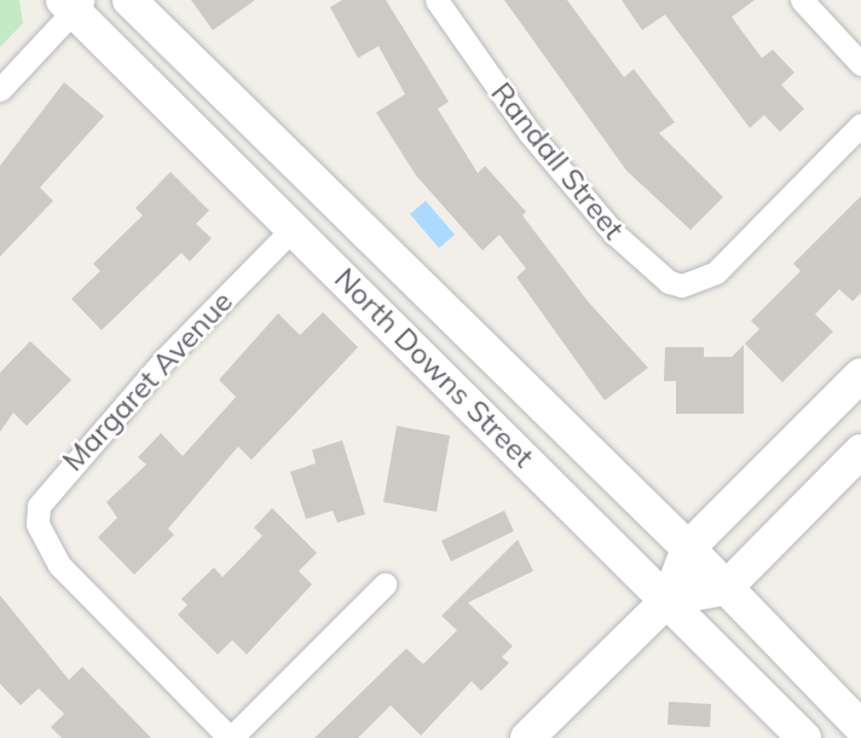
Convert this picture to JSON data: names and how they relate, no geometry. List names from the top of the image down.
{
  "streets": {
    "street": ["Randall Street", "North Downs Street", "Margaret Avenue"]
  },
  "crossings": [
    ["North Downs Street", "Margaret Avenue"]
  ]
}
